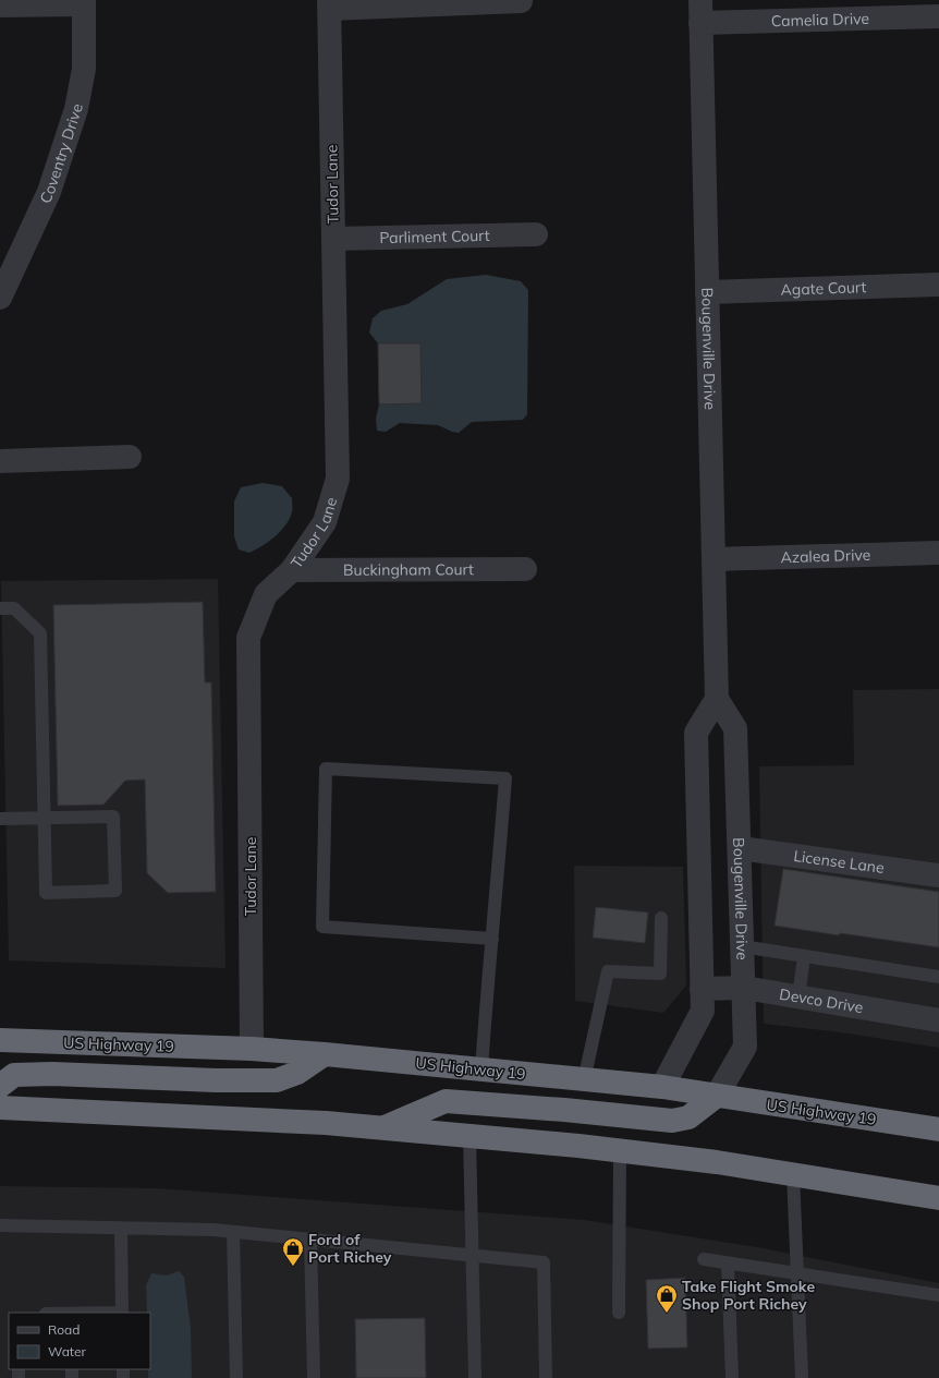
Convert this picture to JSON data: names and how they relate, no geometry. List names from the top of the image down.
{
  "streets": {
    "highway": ["US Highway 19"],
    "street": [
      "Camelia Drive",
      "Coventry Drive",
      "Tudor Lane",
      "Parliment Court",
      "Agate Court",
      "Bougenville Drive",
      "Azalea Drive",
      "Buckingham Court",
      "License Lane",
      "Devco Drive"
    ]
  },
  "crossings": [
    ["Camelia Drive", "Bougenville Drive"],
    ["Tudor Lane", "Parliment Court"],
    ["Tudor Lane", "Buckingham Court"],
    ["Tudor Lane", "US Highway 19"],
    ["Agate Court", "Bougenville Drive"],
    ["Bougenville Drive", "Azalea Drive"],
    ["Bougenville Drive", "License Lane"],
    ["Bougenville Drive", "Devco Drive"],
    ["Bougenville Drive", "US Highway 19"]
  ],
  "places": {
    "shop": ["Ford of Port Richey", "Take Flight Smoke Shop Port Richey"]
  },
  "legend": ["Road", "Water"]
}
